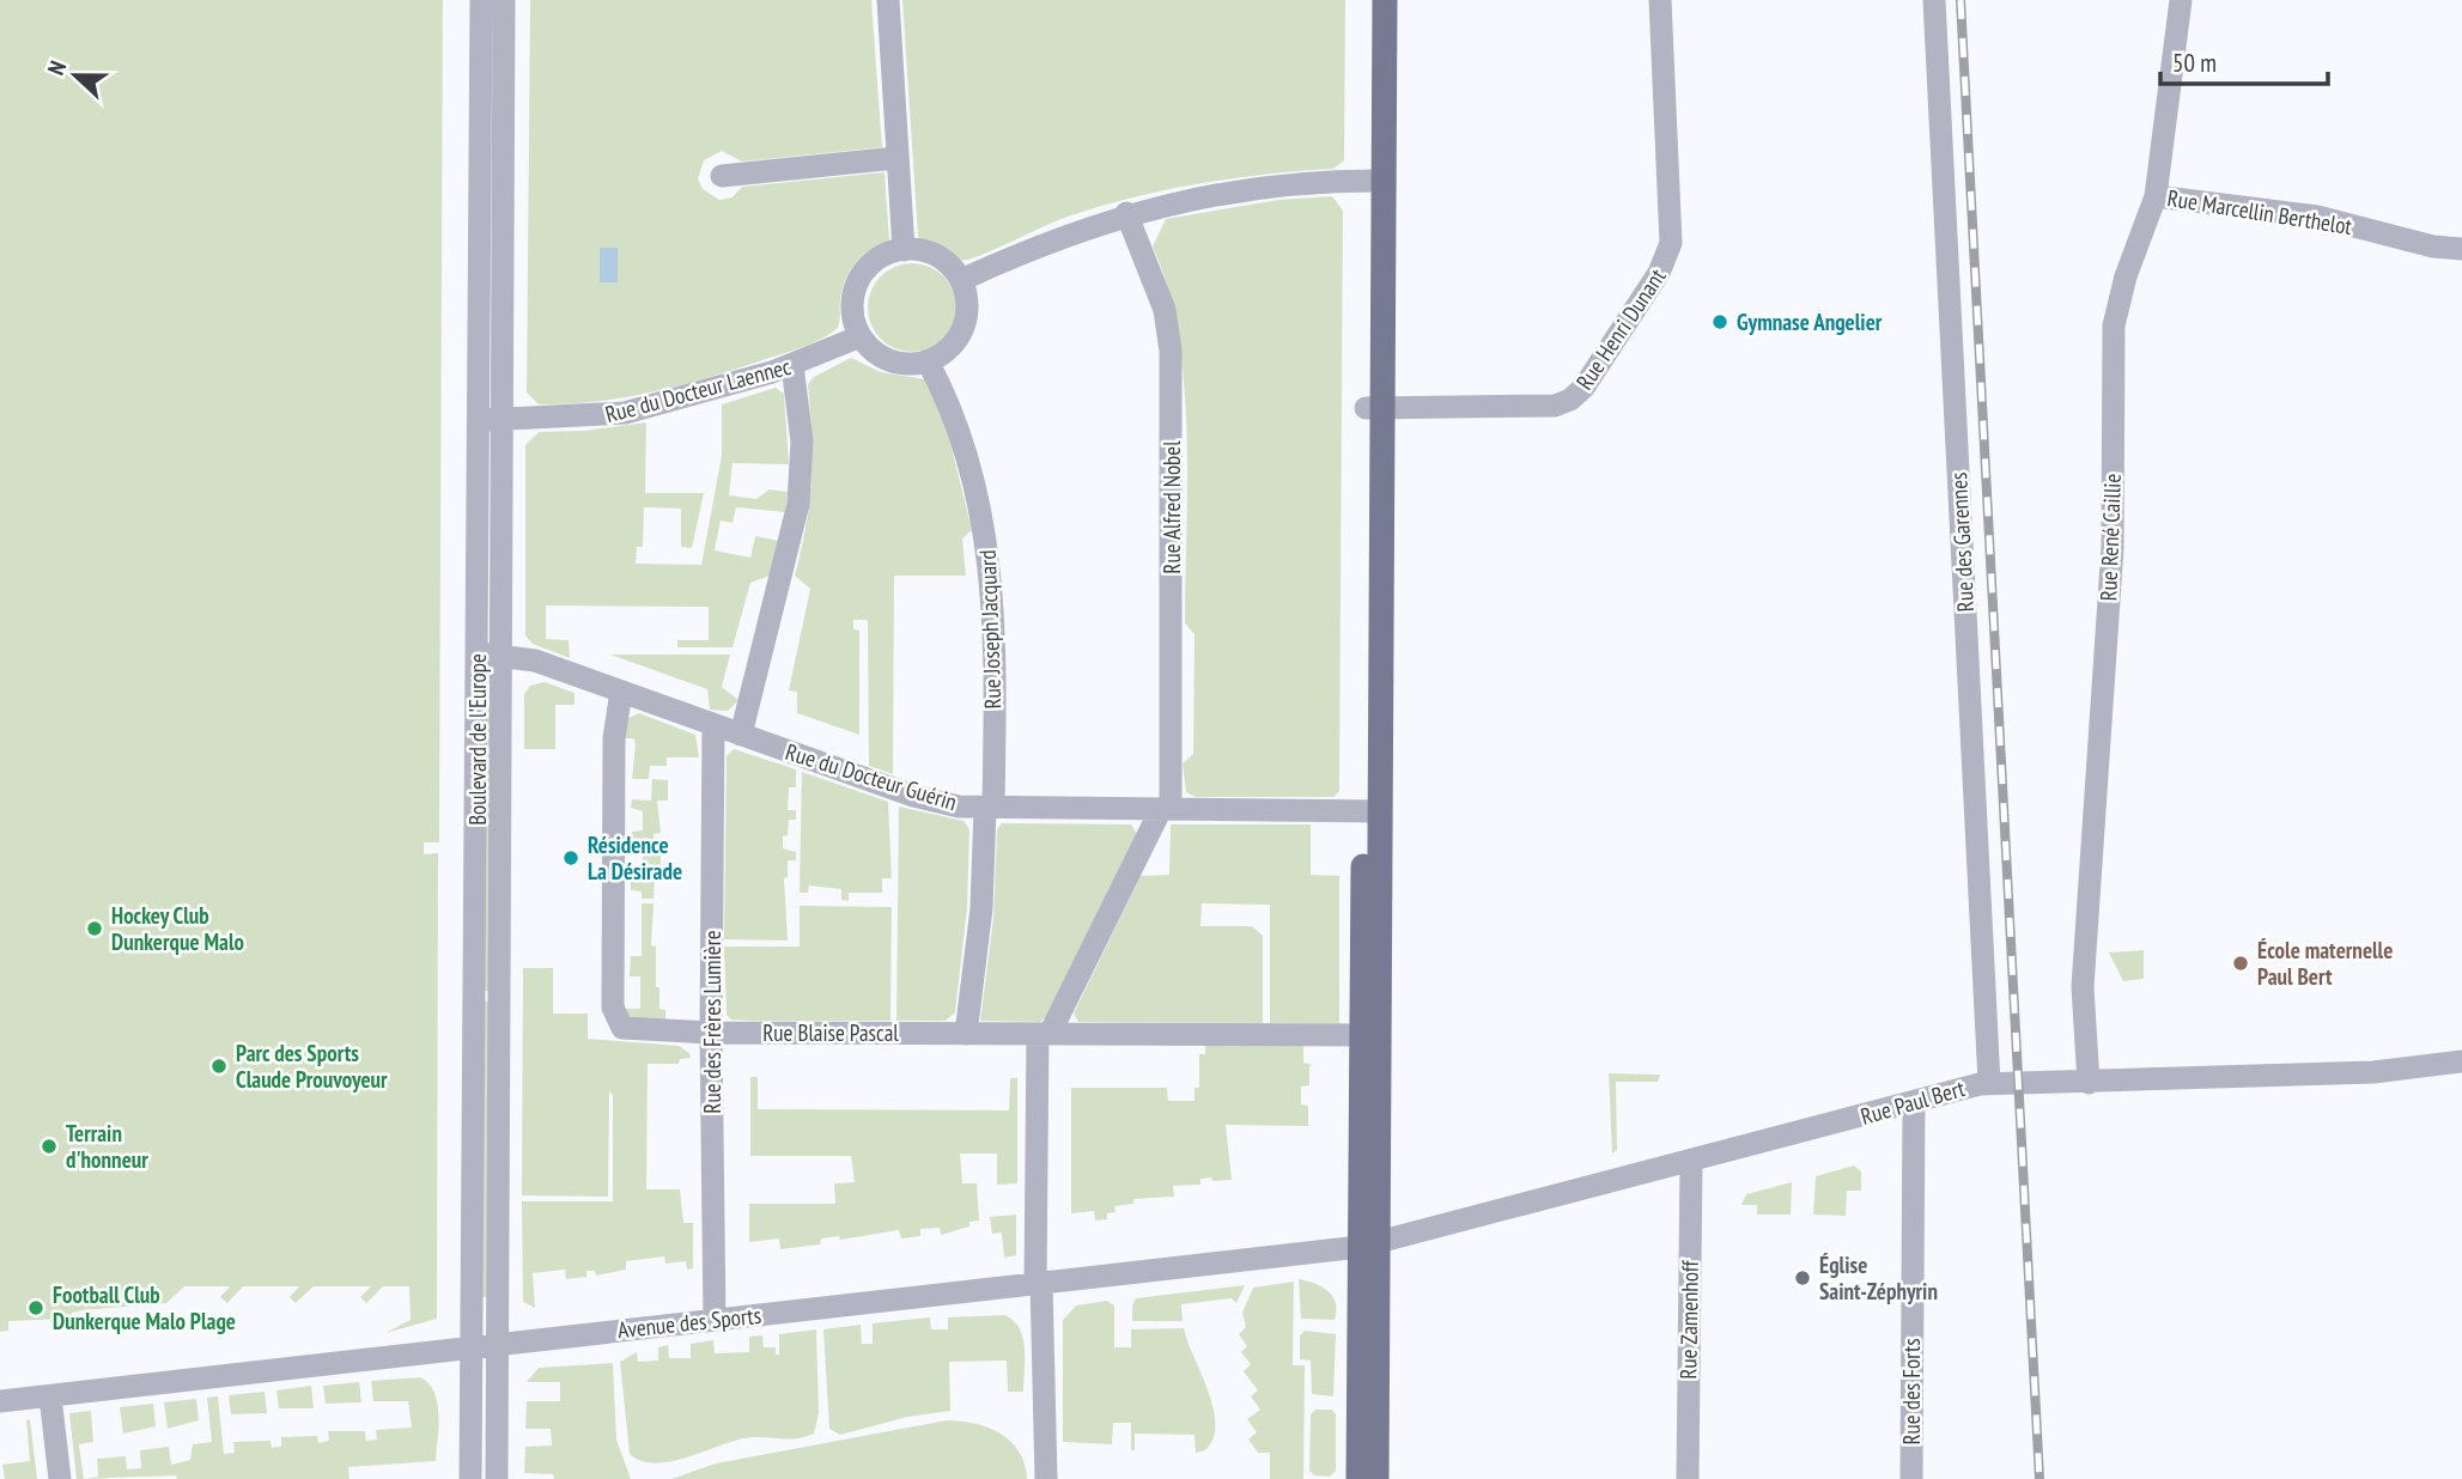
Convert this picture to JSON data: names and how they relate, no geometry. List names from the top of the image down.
{
  "streets": {
    "street": [
      "Rue Marcellin Berthelot",
      "Rue Henri Dunant",
      "Rue du Docteur Laennec",
      "Rue Alfred Nobel",
      "Rue René Caillie",
      "Rue des Garennes",
      "Rue Joseph Jacquard",
      "Boulevard de l'Europe",
      "Rue du Docteur Guérin",
      "Rue des Frères Lumière",
      "Rue Blaise Pascal",
      "Rue Paul Bert",
      "Rue Zamenhoff",
      "Avenue des Sports",
      "Rue des Forts"
    ]
  },
  "crossings": [
    ["Rue Marcellin Berthelot", "Rue René Caillie"],
    ["Rue du Docteur Laennec", "Rue Joseph Jacquard"],
    ["Rue du Docteur Laennec", "Boulevard de l'Europe"],
    ["Rue Alfred Nobel", "Rue du Docteur Guérin"],
    ["Rue René Caillie", "Rue Paul Bert"],
    ["Rue des Garennes", "Rue Paul Bert"],
    ["Rue Joseph Jacquard", "Rue du Docteur Guérin"],
    ["Rue Joseph Jacquard", "Rue Blaise Pascal"],
    ["Boulevard de l'Europe", "Rue du Docteur Guérin"],
    ["Boulevard de l'Europe", "Avenue des Sports"],
    ["Rue du Docteur Guérin", "Rue des Frères Lumière"],
    ["Rue du Docteur Guérin", "Rue Blaise Pascal"],
    ["Rue des Frères Lumière", "Rue Blaise Pascal"],
    ["Rue des Frères Lumière", "Avenue des Sports"],
    ["Rue Paul Bert", "Rue Zamenhoff"],
    ["Rue Paul Bert", "Avenue des Sports"],
    ["Rue Paul Bert", "Rue des Forts"]
  ],
  "places": [
    "Gymnase Angelier",
    "Résidence La Désirade",
    "Hockey Club Dunkerque Malo",
    "École maternelle Paul Bert",
    "Parc des Sports Claude Prouvoyeur",
    "Terrain d'honneur",
    "Église Saint-Zéphyrin",
    "Football Club Dunkerque Malo Plage"
  ],
  "scale_bar": "50 m",
  "north": "left"
}
